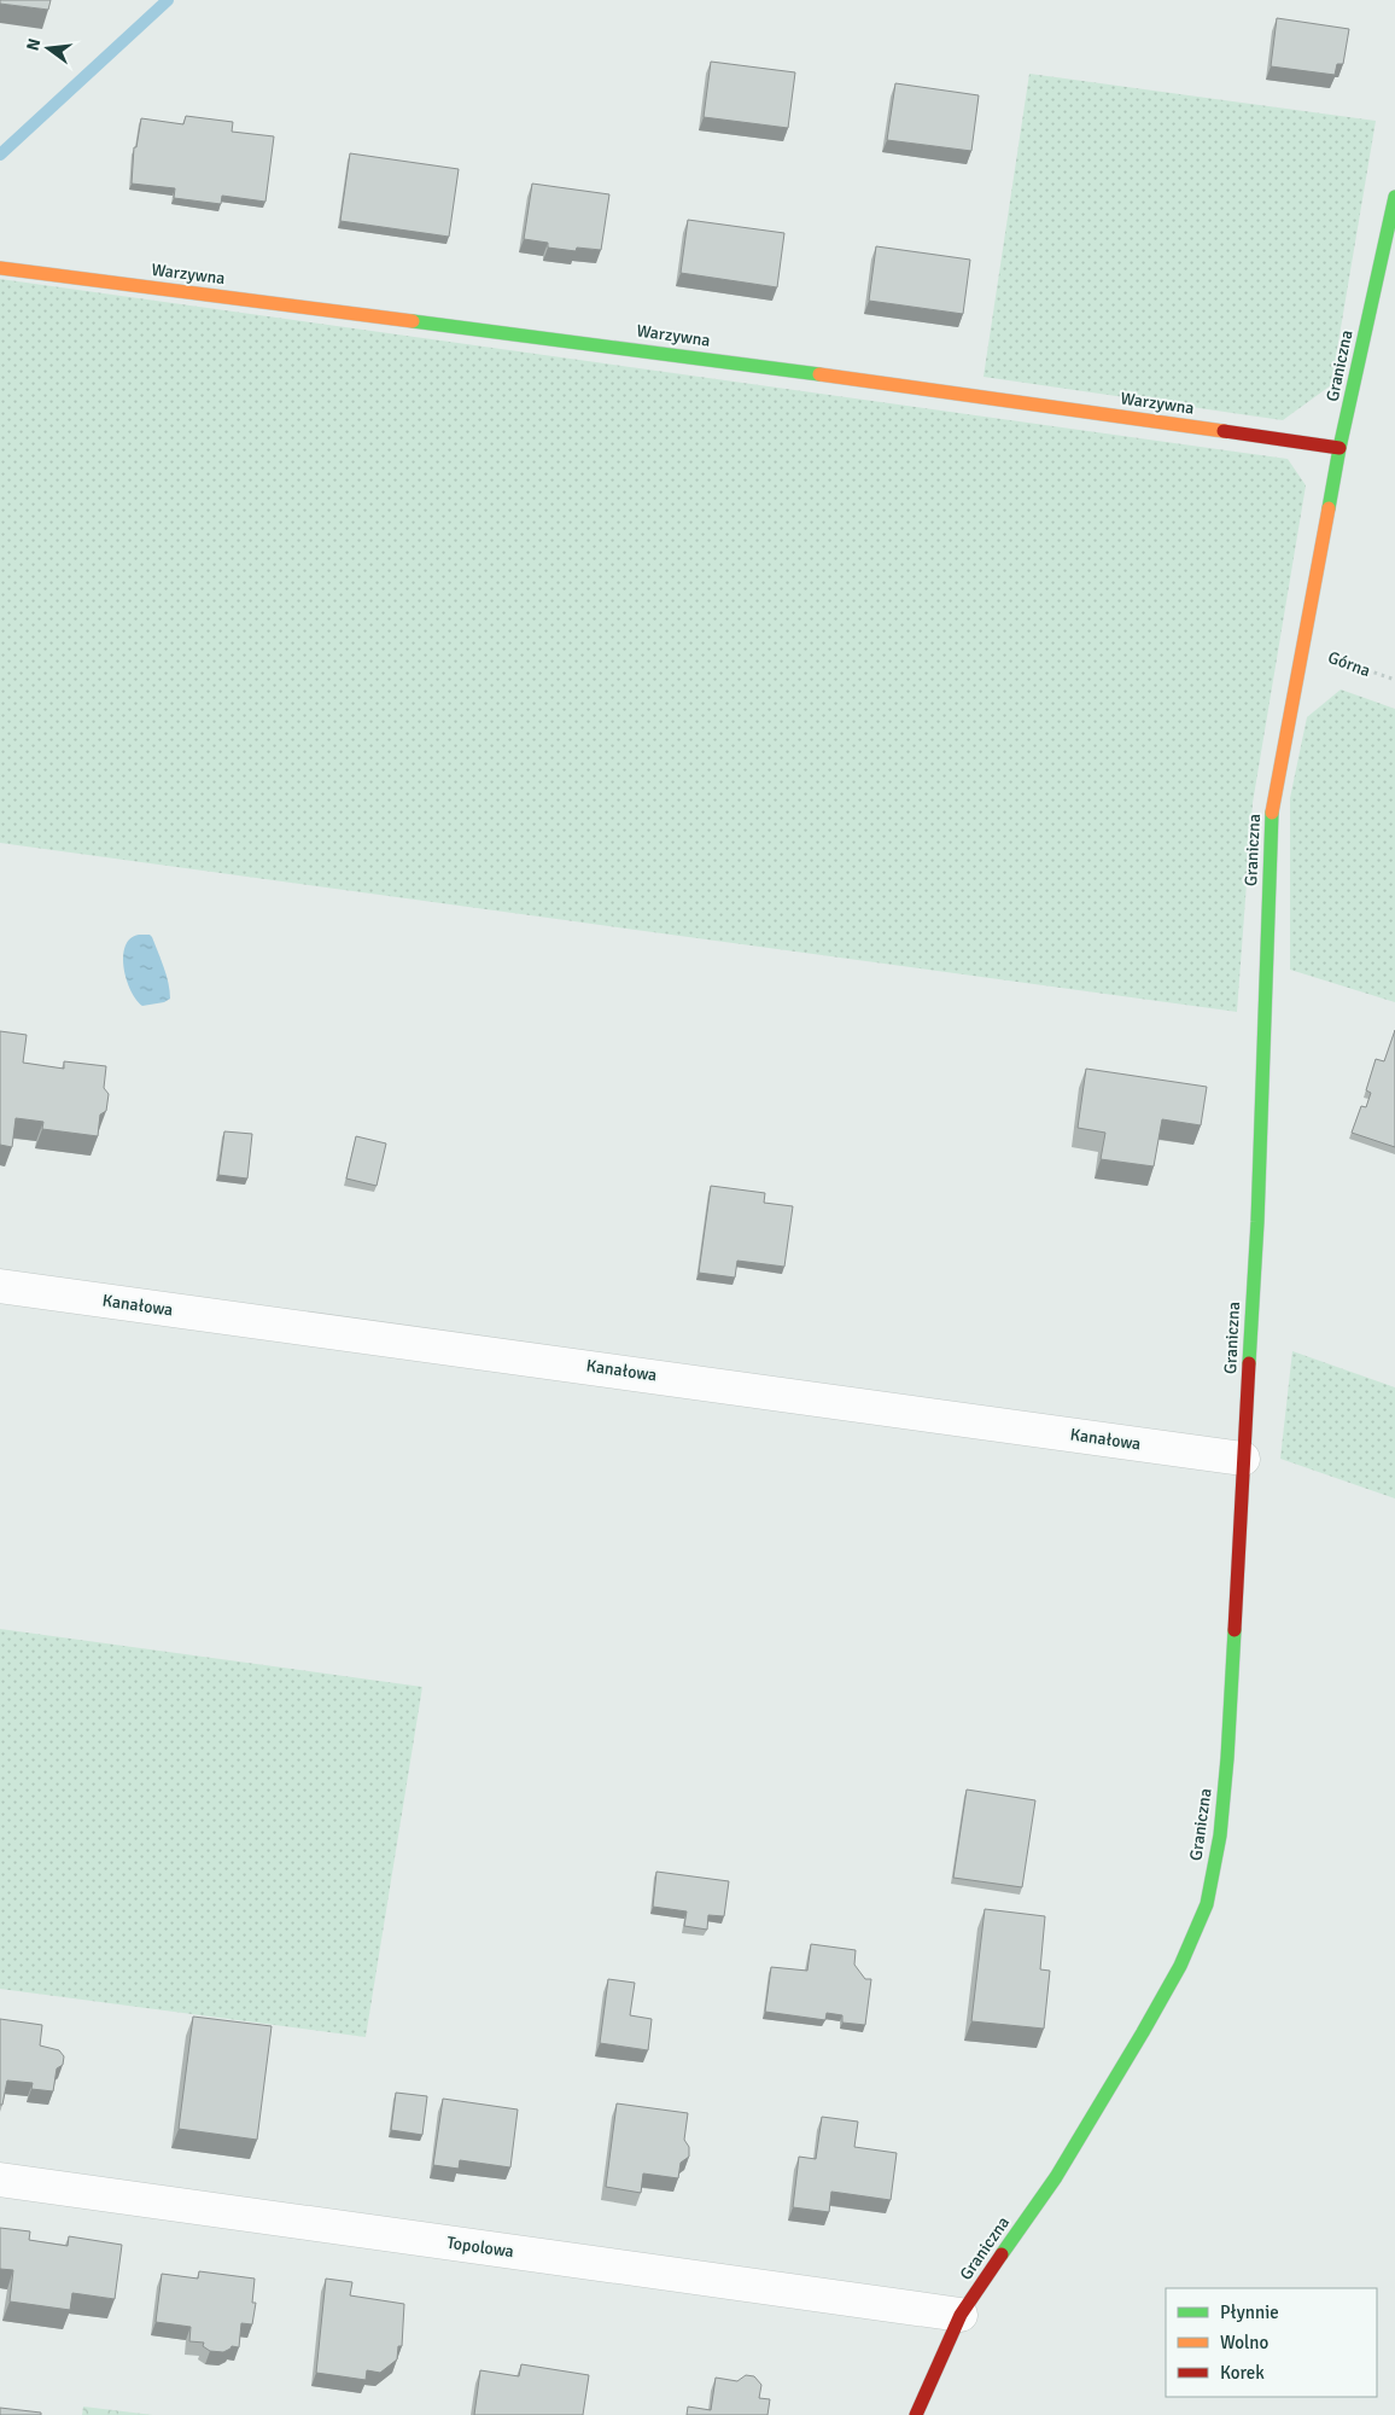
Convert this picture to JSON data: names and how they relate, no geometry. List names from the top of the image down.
{
  "streets": {
    "street": [
      "Warzywna",
      "Graniczna",
      "Kanałowa",
      "Topolowa"
    ],
    "path": ["Górna"]
  },
  "crossings": [
    ["Warzywna", "Graniczna"],
    ["Graniczna", "Górna"],
    ["Graniczna", "Kanałowa"],
    ["Graniczna", "Topolowa"]
  ],
  "legend": ["Płynnie", "Wolno", "Korek"],
  "north": "left"
}
